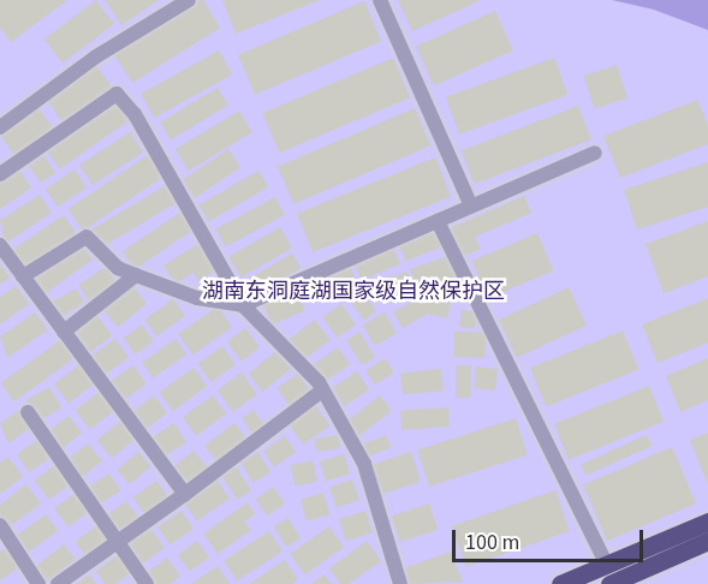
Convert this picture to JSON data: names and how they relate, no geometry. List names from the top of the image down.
{
  "parks": ["湖南东洞庭湖国家级自然保护区"],
  "scale_bar": "100 m"
}
